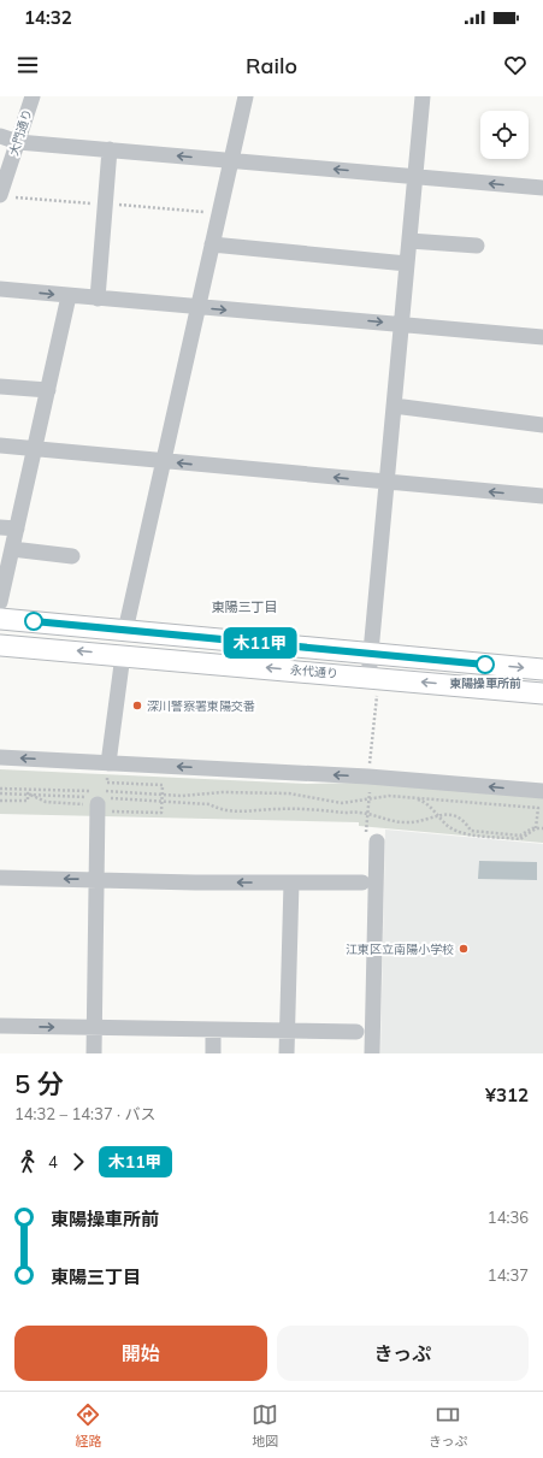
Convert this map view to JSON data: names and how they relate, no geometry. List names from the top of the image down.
{
  "streets": {
    "main road": ["永代通り"],
    "street": ["大門通り"]
  },
  "districts": ["東陽三丁目"],
  "places": ["東陽操車所前", "深川警察署東陽交番", "江東区立南陽小学校"],
  "lines": ["bus line 木11甲"],
  "page": {
    "status": "14:32",
    "header": "Railo",
    "on_map": "木11甲",
    "heading": ["5 分", "14:32 – 14:37 · バス", "¥312"],
    "legs": ["4", "木11甲"],
    "list": [
      {
        "name": "東陽操車所前",
        "value": "14:36"
      },
      {
        "name": "東陽三丁目",
        "value": "14:37"
      }
    ],
    "buttons": ["開始", "きっぷ"],
    "tabs": ["経路", "地図", "きっぷ"]
  }
}
